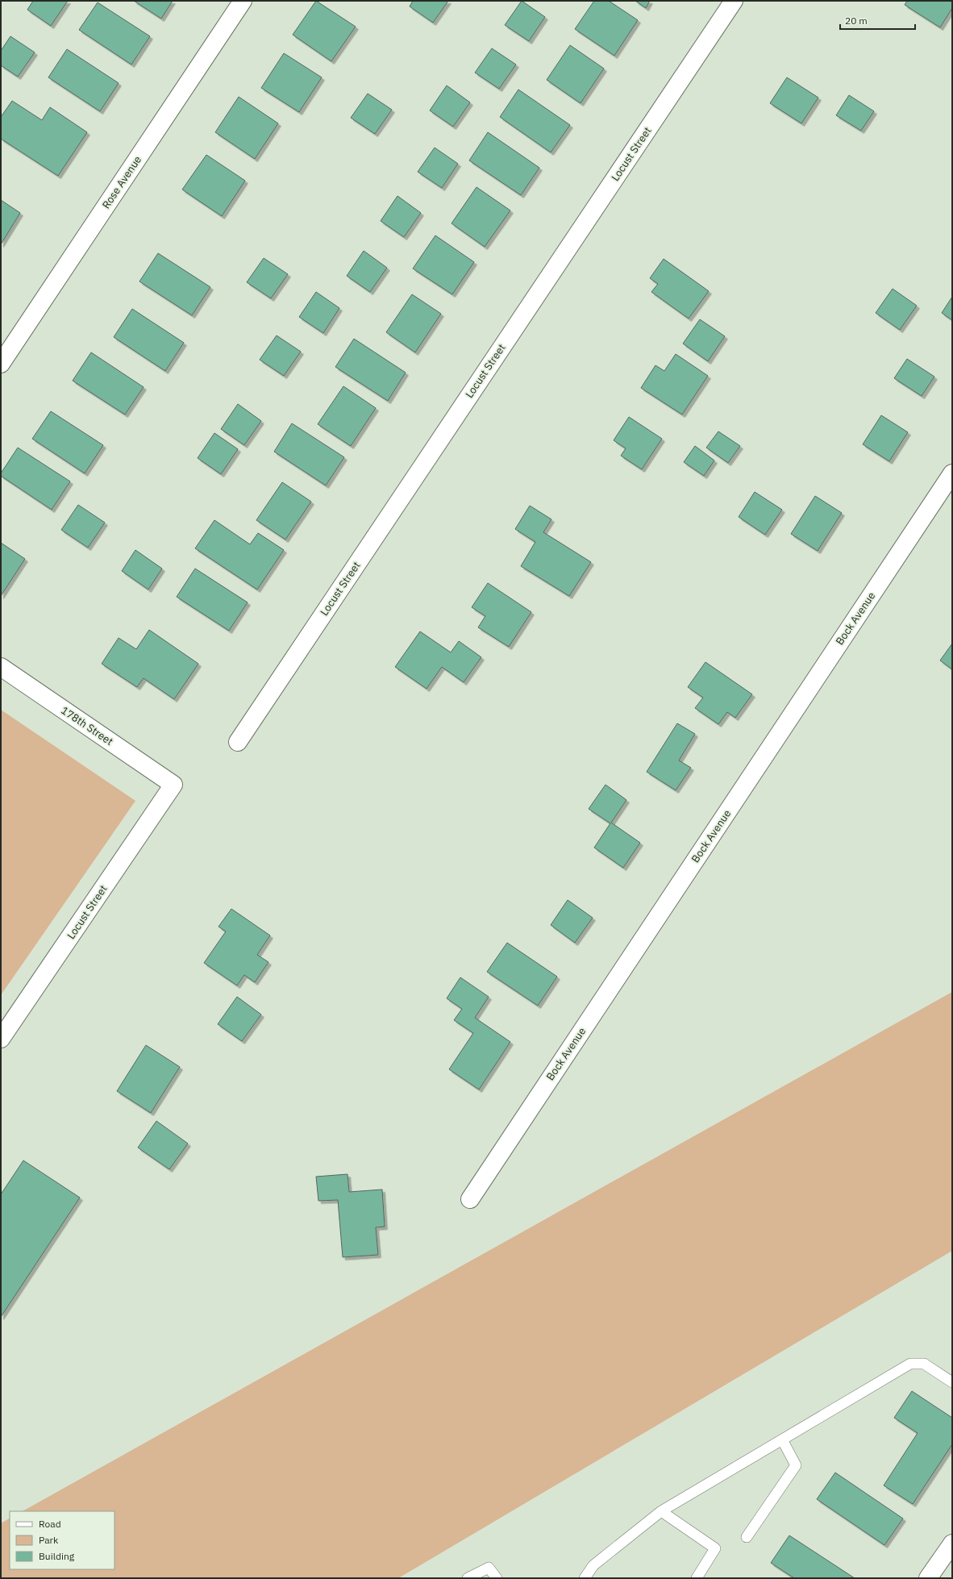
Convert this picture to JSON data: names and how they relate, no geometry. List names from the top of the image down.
{
  "streets": {
    "street": [
      "Locust Street",
      "Rose Avenue",
      "Bock Avenue",
      "178th Street"
    ]
  },
  "crossings": [
    ["Locust Street", "178th Street"]
  ],
  "legend": ["Road", "Park", "Building"],
  "scale_bar": "20 m"
}
